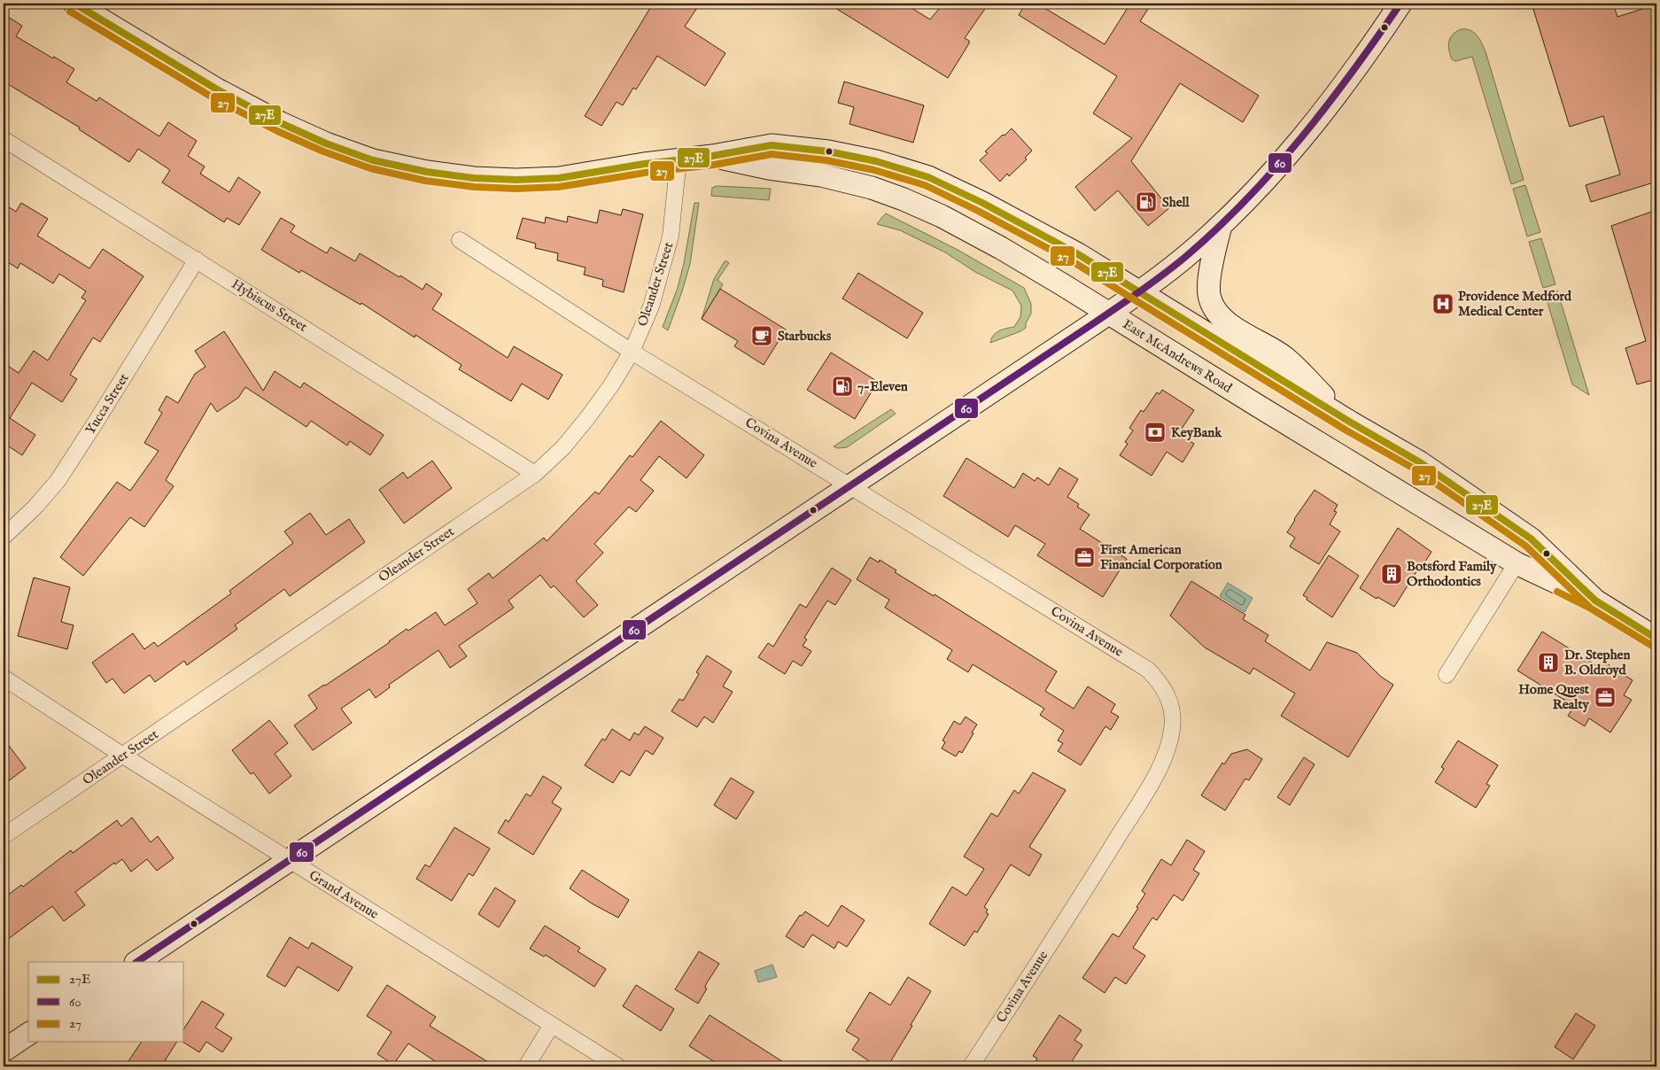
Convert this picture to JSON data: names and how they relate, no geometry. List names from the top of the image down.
{
  "streets": {
    "main road": ["East McAndrews Road"],
    "street": [
      "Oleander Street",
      "Hybiscus Street",
      "Yucca Street",
      "Covina Avenue",
      "Grand Avenue"
    ]
  },
  "crossings": [
    ["Oleander Street", "Hybiscus Street"],
    ["Oleander Street", "East McAndrews Road"],
    ["Oleander Street", "Covina Avenue"],
    ["Oleander Street", "Grand Avenue"],
    ["Hybiscus Street", "Yucca Street"]
  ],
  "places": {
    "fuel station": ["Shell", "7-Eleven"],
    "hospital": ["Providence Medford Medical Center"],
    "cafe": ["Starbucks"],
    "bank": ["KeyBank"],
    "office": ["First American Financial Corporation", "Home Quest Realty"],
    "building": ["Botsford Family Orthodontics", "Dr. Stephen B. Oldroyd"]
  },
  "lines": ["transit line 27E", "transit line 60", "transit line 27"],
  "legend": ["27E", "60", "27"]
}
